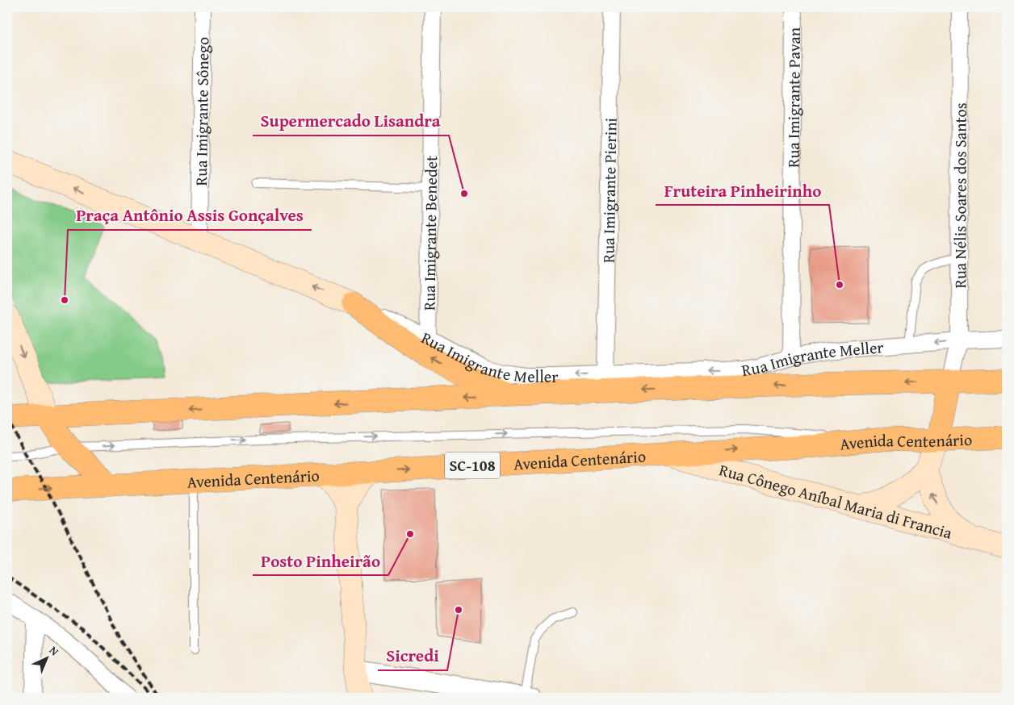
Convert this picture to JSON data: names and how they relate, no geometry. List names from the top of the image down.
{
  "streets": {
    "main road": [
      "Rua Imigrante Meller",
      "Avenida Centenário",
      "SC-108",
      "Rua Cônego Aníbal Maria di Francia"
    ],
    "street": [
      "Rua Imigrante Pavan",
      "Rua Imigrante Sônego",
      "Rua Imigrante Pierini",
      "Rua Nélis Soares dos Santos",
      "Rua Imigrante Benedet"
    ]
  },
  "crossings": [
    ["Rua Imigrante Pavan", "Rua Imigrante Meller"],
    ["Rua Imigrante Sônego", "Rua Imigrante Meller"],
    ["Rua Imigrante Pierini", "Rua Imigrante Meller"],
    ["Rua Nélis Soares dos Santos", "Rua Imigrante Meller"],
    ["Rua Imigrante Benedet", "Rua Imigrante Meller"],
    ["Avenida Centenário", "Rua Cônego Aníbal Maria di Francia"]
  ],
  "places": [
    "Supermercado Lisandra",
    "Fruteira Pinheirinho",
    "Praça Antônio Assis Gonçalves",
    "Posto Pinheirão",
    "Sicredi"
  ],
  "north": "top right"
}
